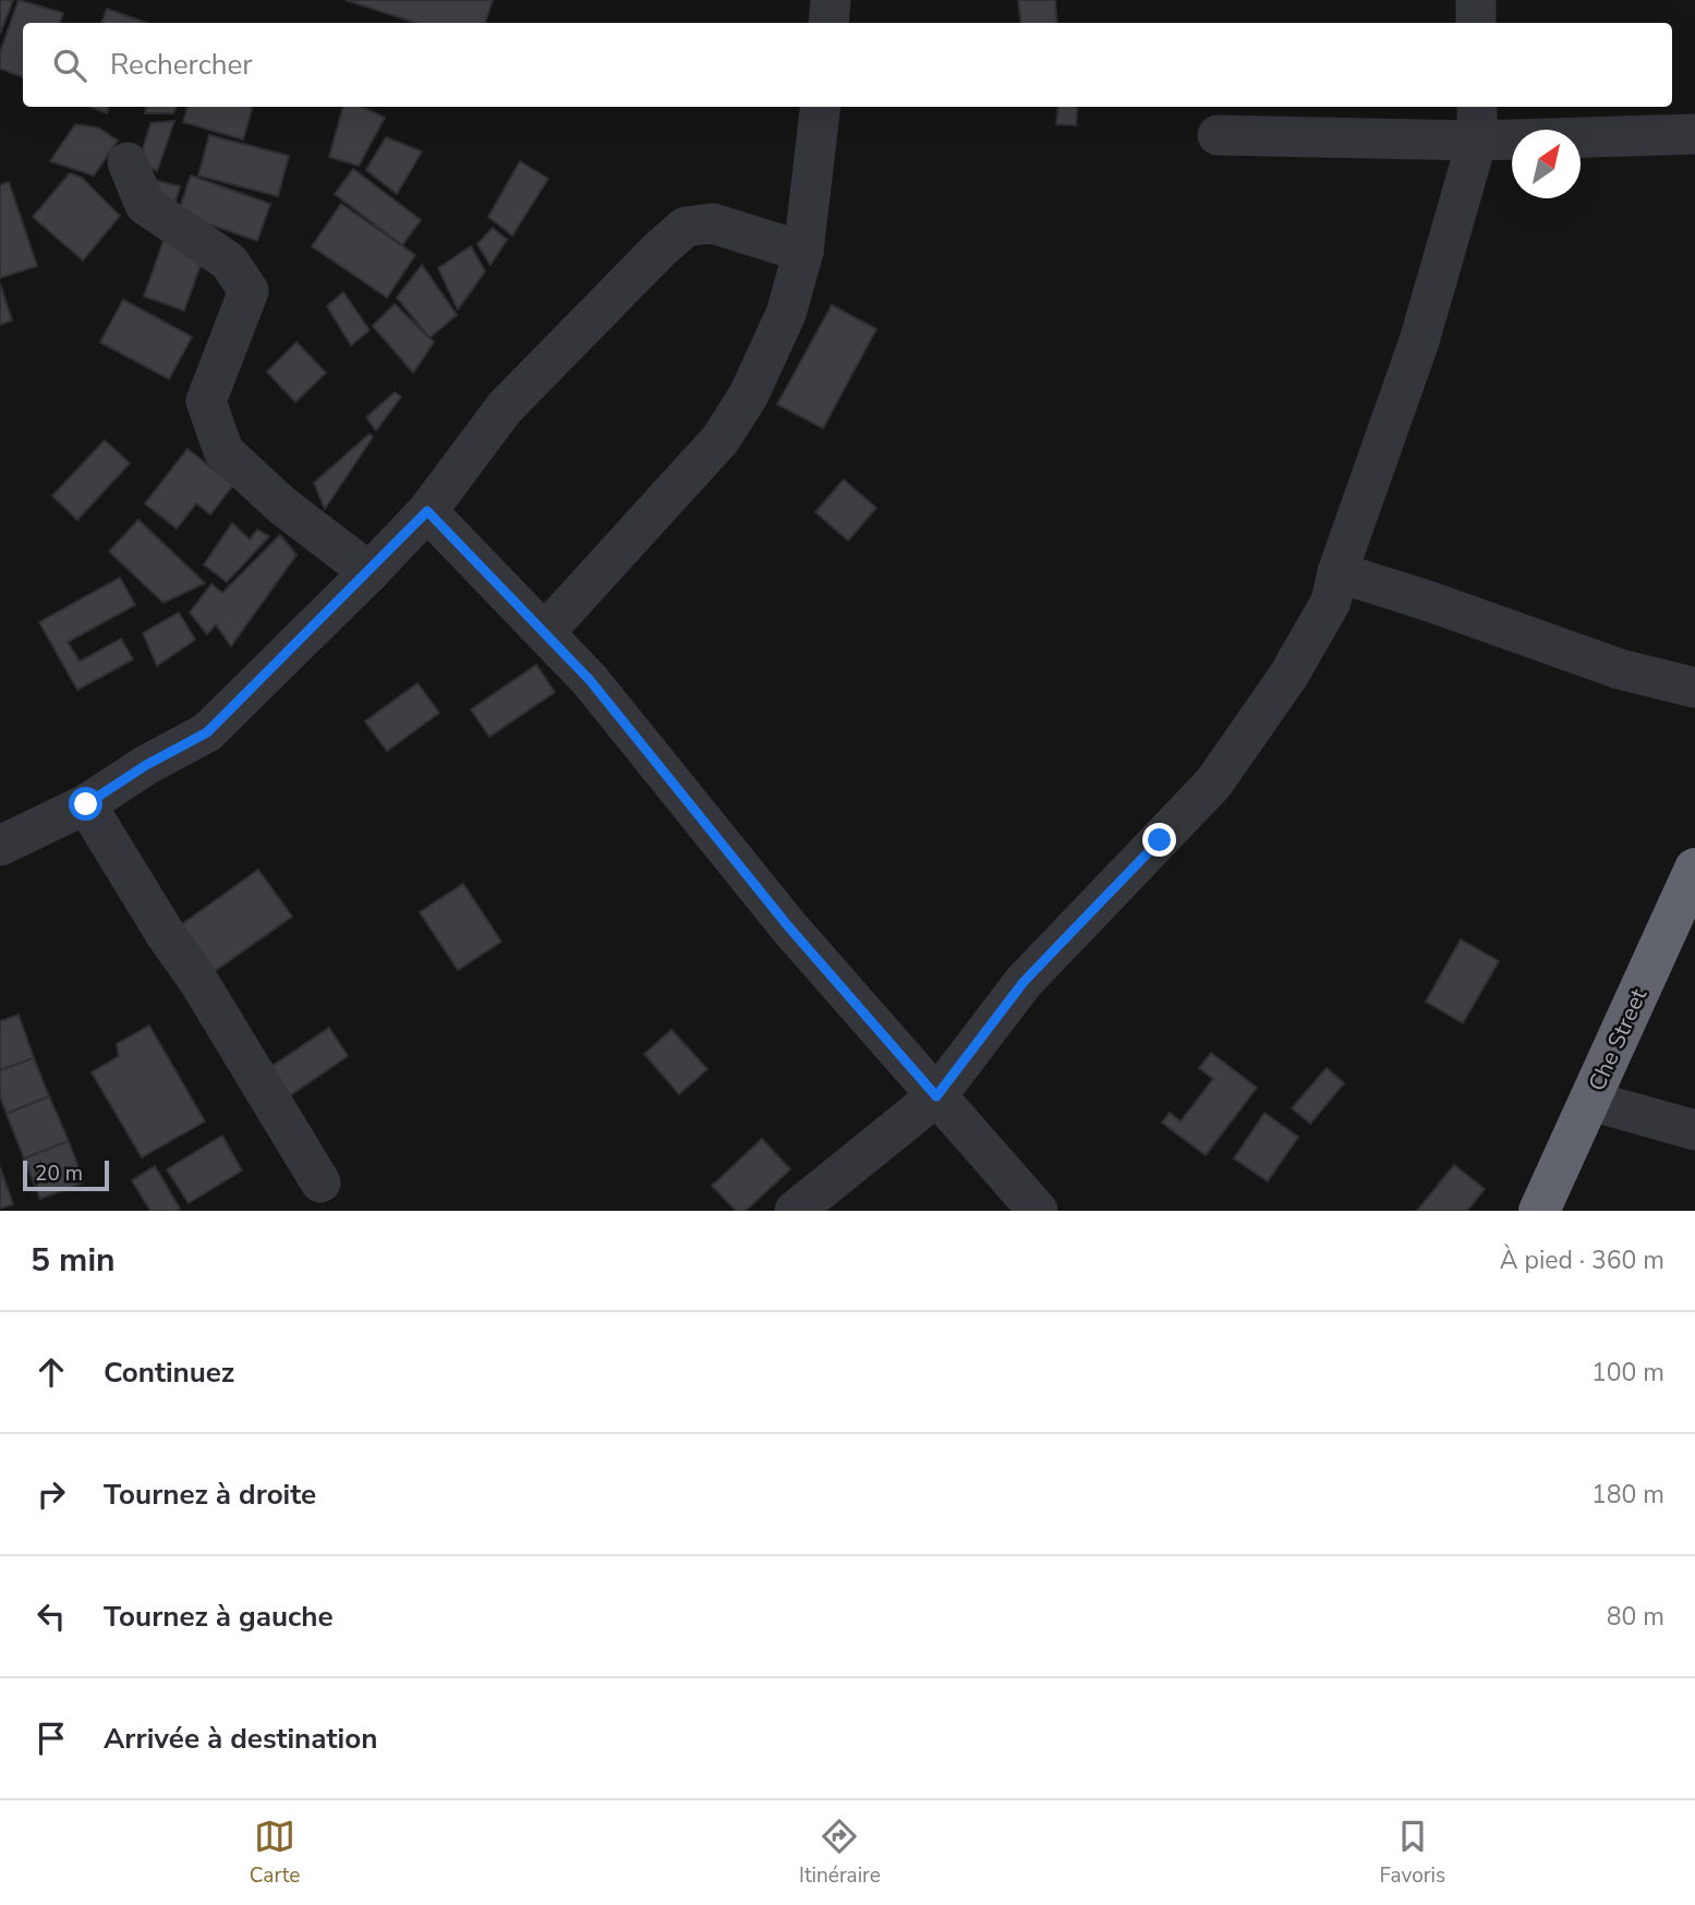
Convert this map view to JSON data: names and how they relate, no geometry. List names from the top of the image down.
{
  "streets": {
    "highway": ["Che Street"]
  },
  "scale_bar": "20 m",
  "north": "top right",
  "page": {
    "search": "Rechercher",
    "scale": "20 m",
    "heading": ["5 min", "À pied · 360 m"],
    "list": [
      ["Continuez", "100 m"],
      ["Tournez à droite", "180 m"],
      ["Tournez à gauche", "80 m"],
      "Arrivée à destination"
    ],
    "nav": ["Carte", "Itinéraire", "Favoris"]
  }
}
